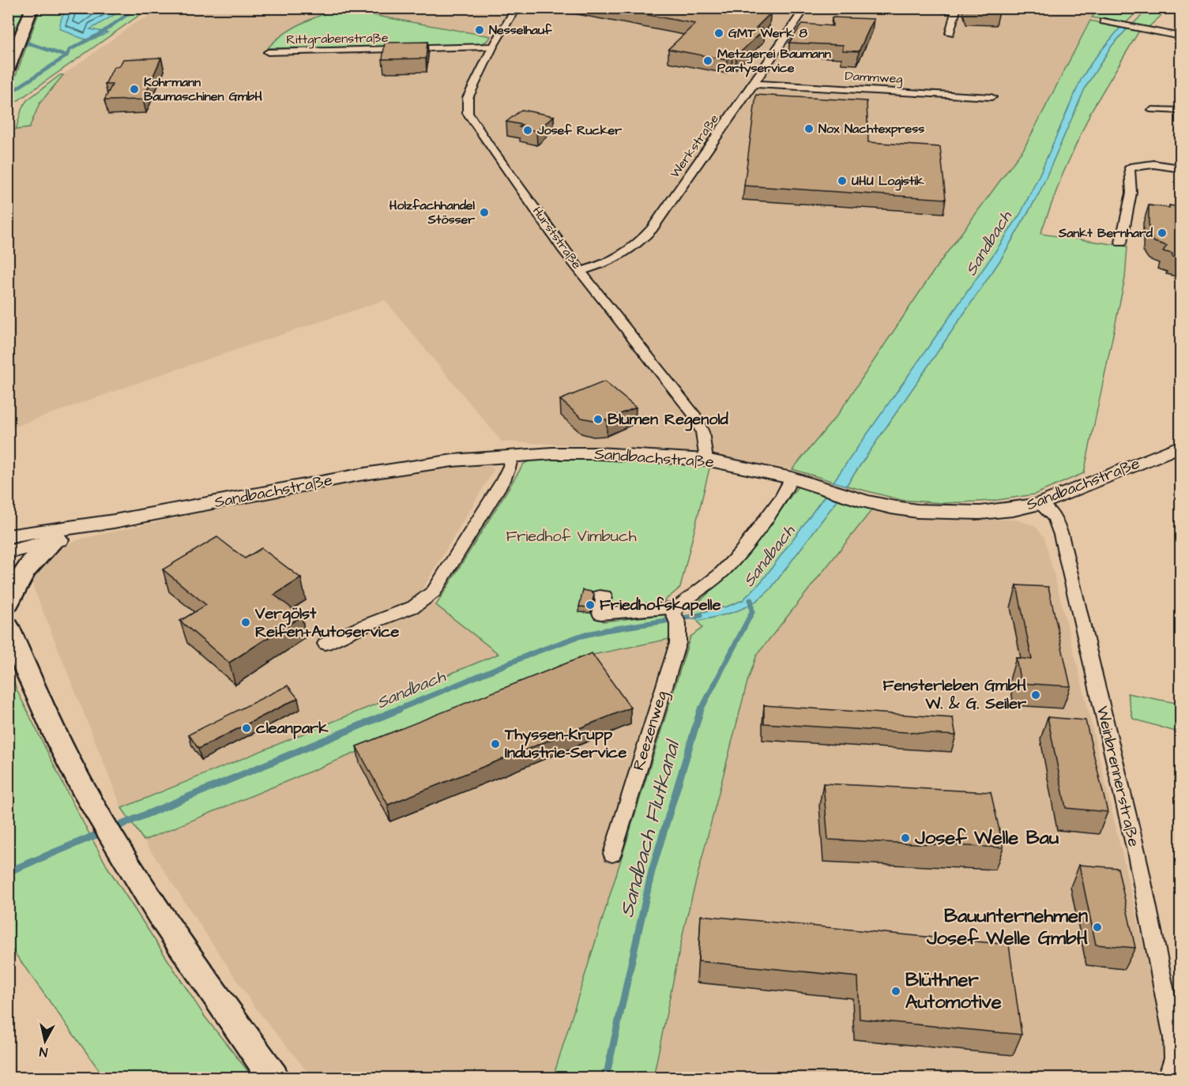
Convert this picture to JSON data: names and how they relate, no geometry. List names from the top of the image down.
{
  "streets": {
    "street": [
      "Rittgrabenstraße",
      "Dammweg",
      "Werkstraße",
      "Hurststraße",
      "Sandbachstraße",
      "Reezenweg",
      "Weinbrennerstraße"
    ]
  },
  "crossings": [
    ["Rittgrabenstraße", "Hurststraße"],
    ["Dammweg", "Werkstraße"],
    ["Werkstraße", "Hurststraße"],
    ["Hurststraße", "Sandbachstraße"],
    ["Sandbachstraße", "Weinbrennerstraße"]
  ],
  "water": ["Sandbach", "Sandbach Flutkanal"],
  "parks": ["Friedhof Vimbuch"],
  "places": [
    "Nesselhauf",
    "GMT Werk 8",
    "Metzgerei Baumann Partyservice",
    "Kohrmann Baumaschinen GmbH",
    "Nox Nachtexpress",
    "Josef Rucker",
    "UHU Logistik",
    "Holzfachhandel Stösser",
    "Sankt Bernhard",
    "Blumen Regenold",
    "Friedhofskapelle",
    "Vergölst Reifen+Autoservice",
    "Fensterleben GmbH W. & G. Seiler",
    "cleanpark",
    "Thyssen-Krupp Industrie-Service",
    "Josef Welle Bau",
    "Bauunternehmen Josef Welle GmbH",
    "Blüthner Automotive"
  ],
  "north": "bottom"
}
